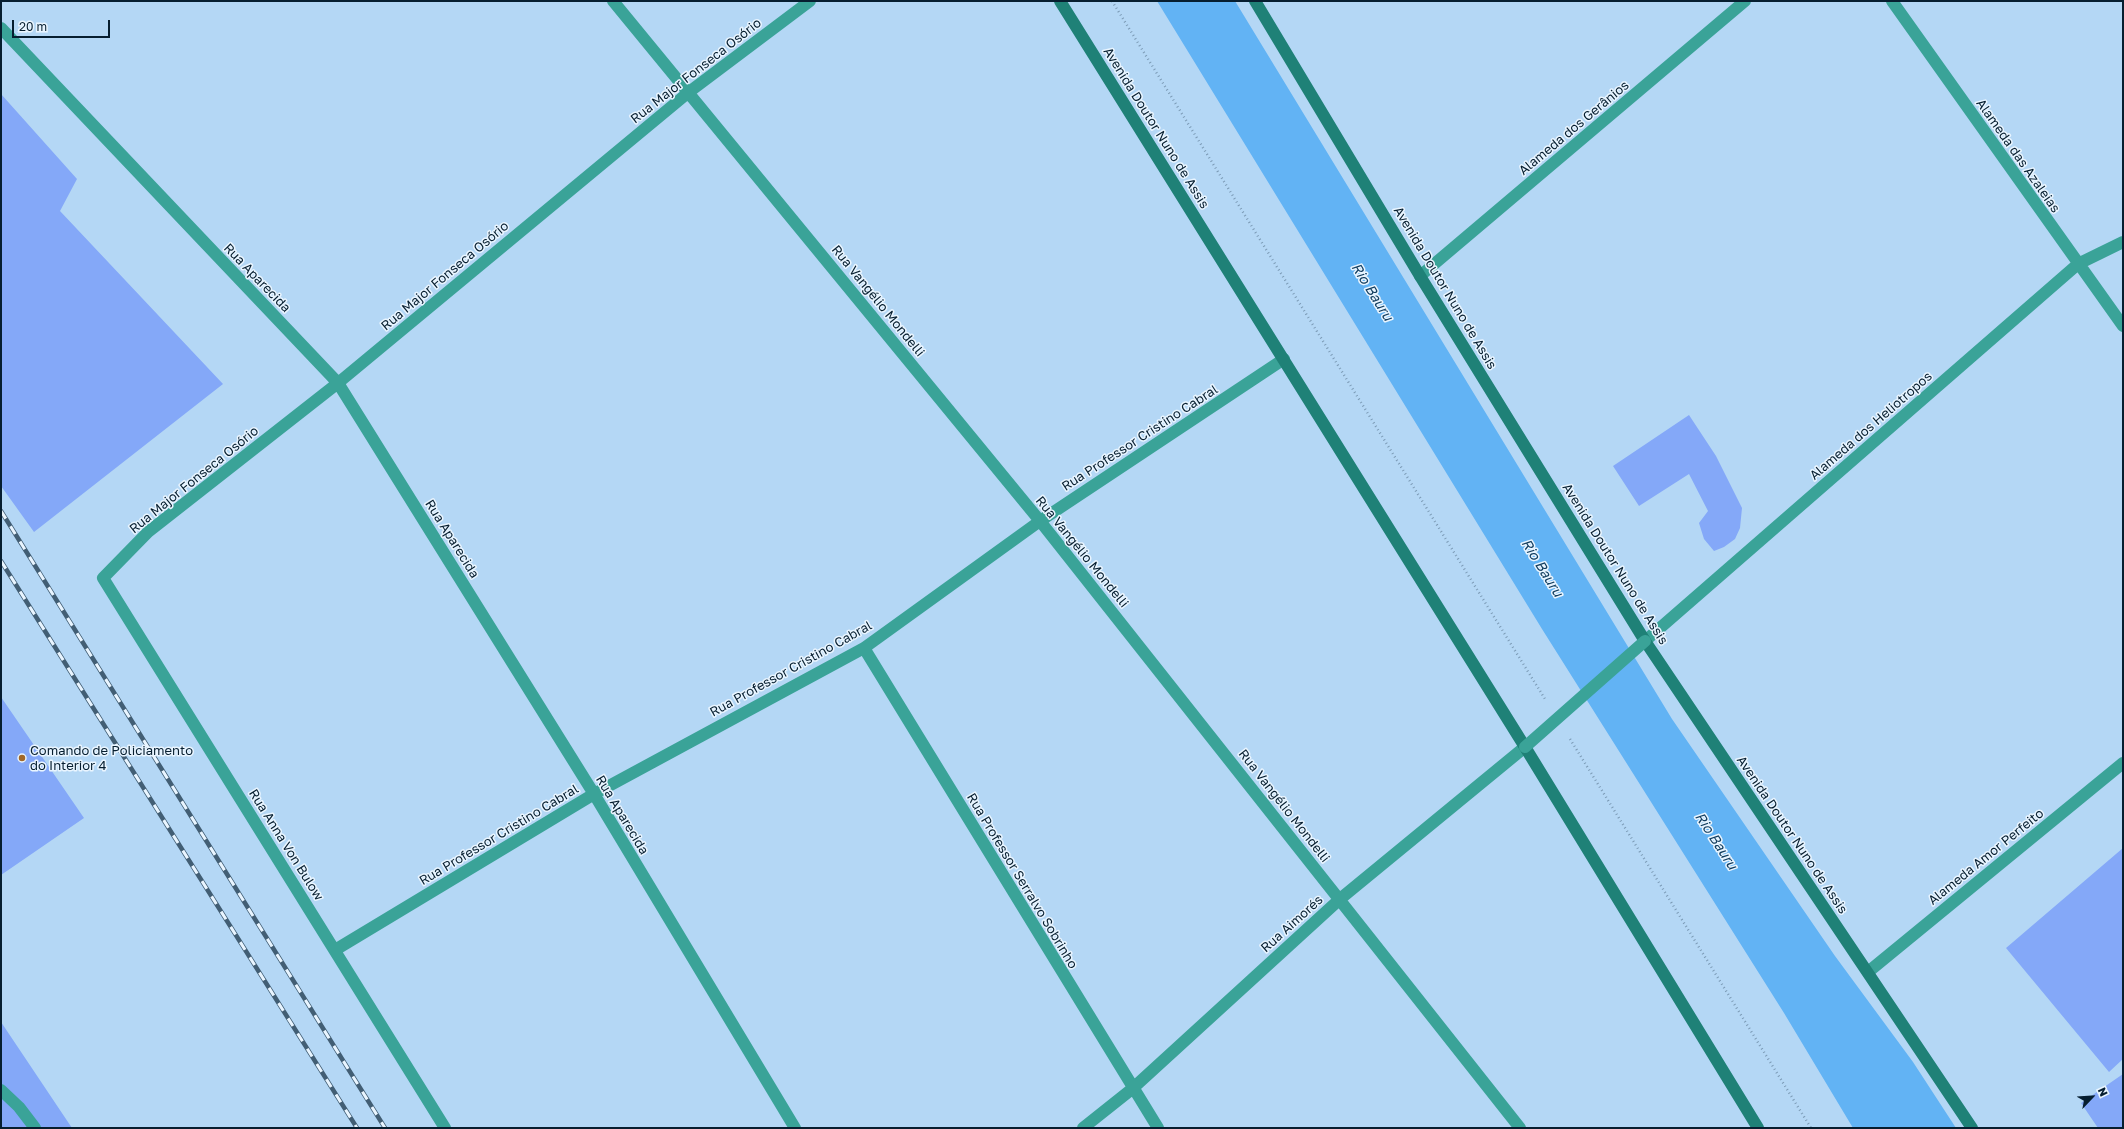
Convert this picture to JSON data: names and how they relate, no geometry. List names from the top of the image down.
{
  "streets": {
    "main road": ["Avenida Doutor Nuno de Assis"],
    "street": [
      "Rua Major Fonseca Osório",
      "Alameda dos Gerânios",
      "Alameda das Azaleias",
      "Rua Aparecida",
      "Rua Vangélio Mondelli",
      "Alameda dos Heliotropos",
      "Rua Professor Cristino Cabral",
      "Rua Anna Von Bulow",
      "Alameda Amor Perfeito",
      "Rua Professor Serralvo Sobrinho",
      "Rua Aimorés"
    ]
  },
  "crossings": [
    ["Rua Major Fonseca Osório", "Rua Aparecida"],
    ["Rua Major Fonseca Osório", "Rua Vangélio Mondelli"],
    ["Rua Major Fonseca Osório", "Rua Anna Von Bulow"],
    ["Avenida Doutor Nuno de Assis", "Alameda dos Gerânios"],
    ["Avenida Doutor Nuno de Assis", "Alameda dos Heliotropos"],
    ["Avenida Doutor Nuno de Assis", "Rua Professor Cristino Cabral"],
    ["Avenida Doutor Nuno de Assis", "Alameda Amor Perfeito"],
    ["Avenida Doutor Nuno de Assis", "Rua Aimorés"],
    ["Alameda das Azaleias", "Alameda dos Heliotropos"],
    ["Rua Aparecida", "Rua Professor Cristino Cabral"],
    ["Rua Vangélio Mondelli", "Rua Professor Cristino Cabral"],
    ["Rua Vangélio Mondelli", "Rua Aimorés"],
    ["Alameda dos Heliotropos", "Rua Aimorés"],
    ["Rua Professor Cristino Cabral", "Rua Anna Von Bulow"],
    ["Rua Professor Cristino Cabral", "Rua Professor Serralvo Sobrinho"],
    ["Rua Professor Serralvo Sobrinho", "Rua Aimorés"]
  ],
  "water": ["Rio Bauru"],
  "places": ["Comando de Policiamento do Interior 4"],
  "scale_bar": "20 m",
  "north": "top right"
}
